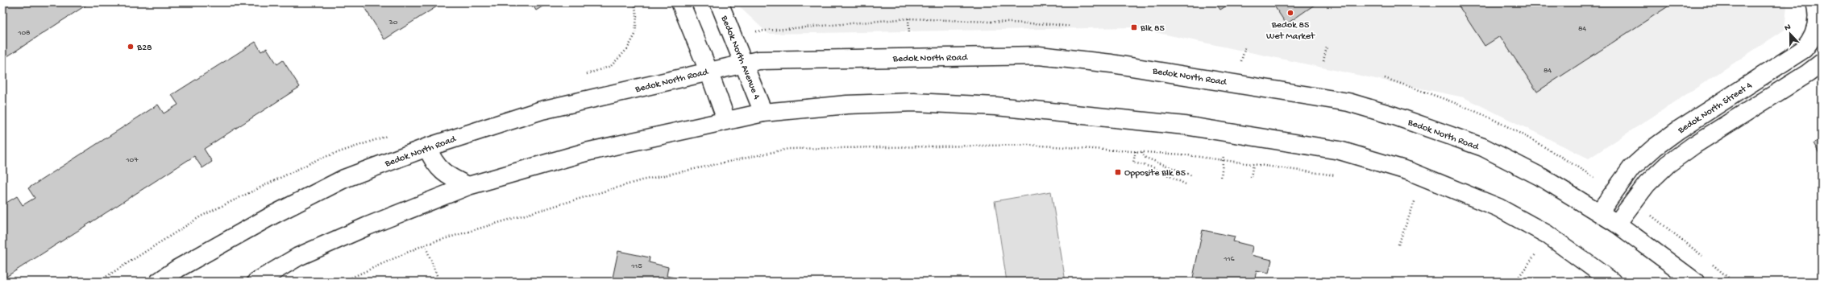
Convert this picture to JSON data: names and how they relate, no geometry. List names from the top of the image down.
{
  "streets": {
    "main road": ["Bedok North Avenue 4", "Bedok North Road", "Bedok North Street 4"]
  },
  "crossings": [
    ["Bedok North Avenue 4", "Bedok North Road"],
    ["Bedok North Road", "Bedok North Street 4"]
  ],
  "places": {
    "other": ["Bedok 85 Wet Market", "B28"],
    "transit": ["Blk 85", "Opposite Blk 85"]
  },
  "house_numbers": [
    "30",
    "84",
    "108",
    "84",
    "107",
    "116",
    "115"
  ],
  "north": "top"
}
